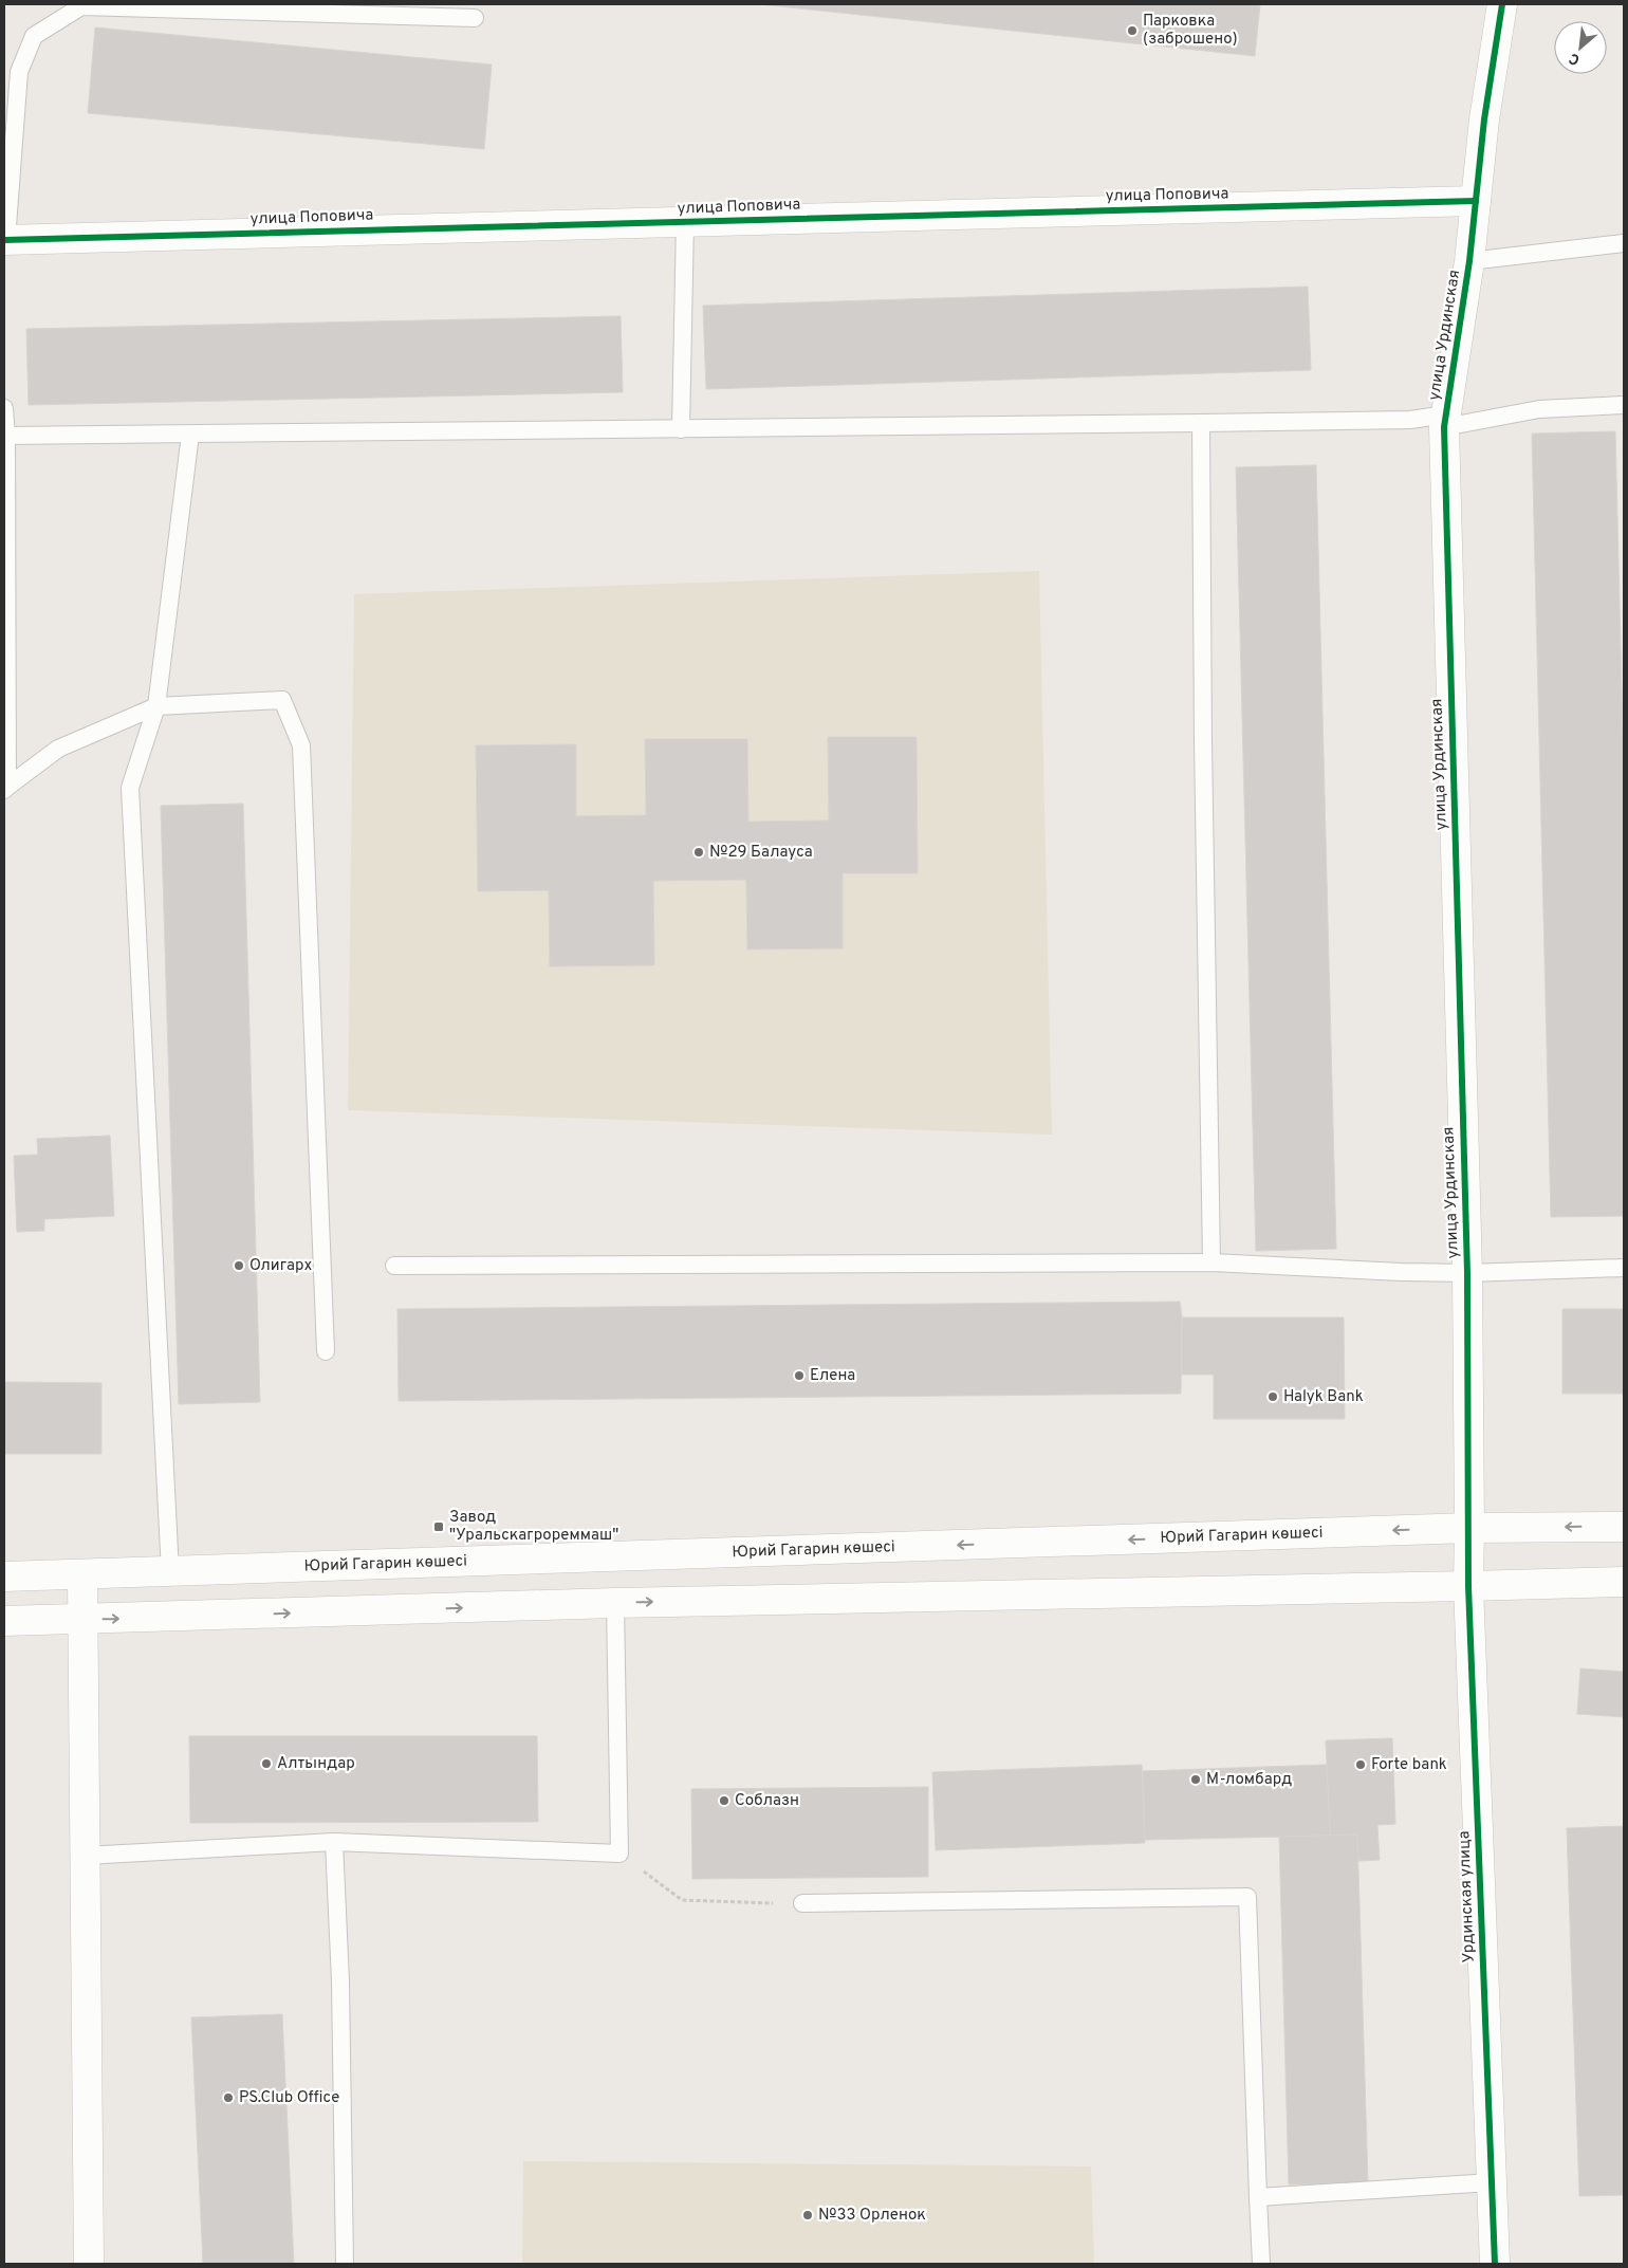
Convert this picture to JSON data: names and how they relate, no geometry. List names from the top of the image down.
{
  "streets": {
    "street": [
      "улица Поповича",
      "улица Урдинская",
      "Юрий Гагарин көшесі",
      "Урдинская улица"
    ]
  },
  "crossings": [
    ["улица Поповича", "улица Урдинская"],
    ["улица Урдинская", "Юрий Гагарин көшесі"],
    ["улица Урдинская", "Урдинская улица"],
    ["Юрий Гагарин көшесі", "Урдинская улица"]
  ],
  "places": {
    "other": [
      "Парковка (заброшено)",
      "№29 Балауса",
      "Олигарх",
      "Елена",
      "Halyk Bank",
      "Алтындар",
      "Forte bank",
      "М-ломбард",
      "Соблазн",
      "PS.Club Office",
      "№33 Орленок"
    ],
    "transit": ["Завод \"Уральскагрореммаш\""]
  },
  "north": "bottom left"
}
